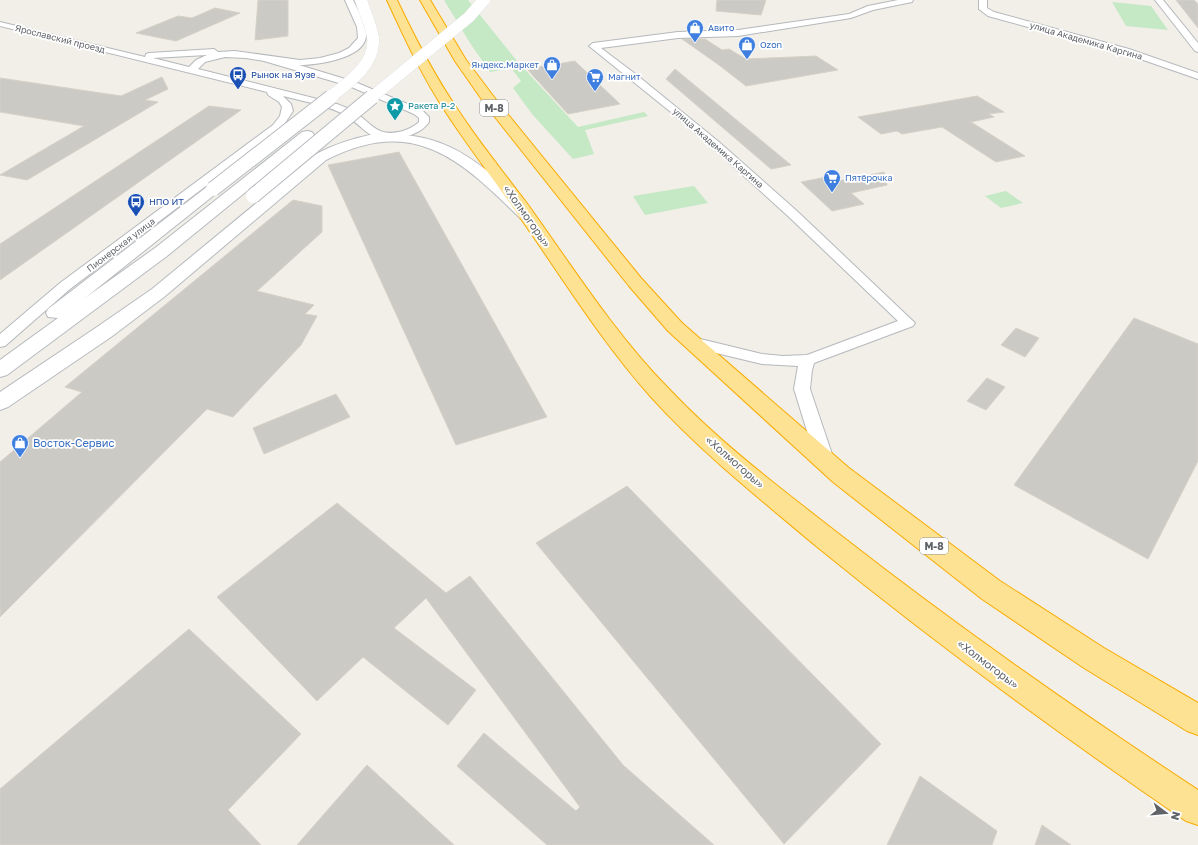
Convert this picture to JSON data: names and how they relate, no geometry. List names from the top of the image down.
{
  "streets": {
    "highway": ["М-8", "«Холмогоры»"],
    "main road": ["Пионерская улица"],
    "street": ["Ярославский проезд", "улица Академика Каргина"]
  },
  "crossings": [
    ["Ярославский проезд", "Пионерская улица"],
    ["улица Академика Каргина", "М-8"]
  ],
  "places": {
    "shop": [
      "Авито",
      "Ozon",
      "Яндекс.Маркет",
      "Восток-Сервис"
    ],
    "bus stop": ["Рынок на Яузе", "НПО ИТ"],
    "supermarket": ["Магнит", "Пятёрочка"],
    "place": ["Ракета Р-2"]
  },
  "north": "right"
}
